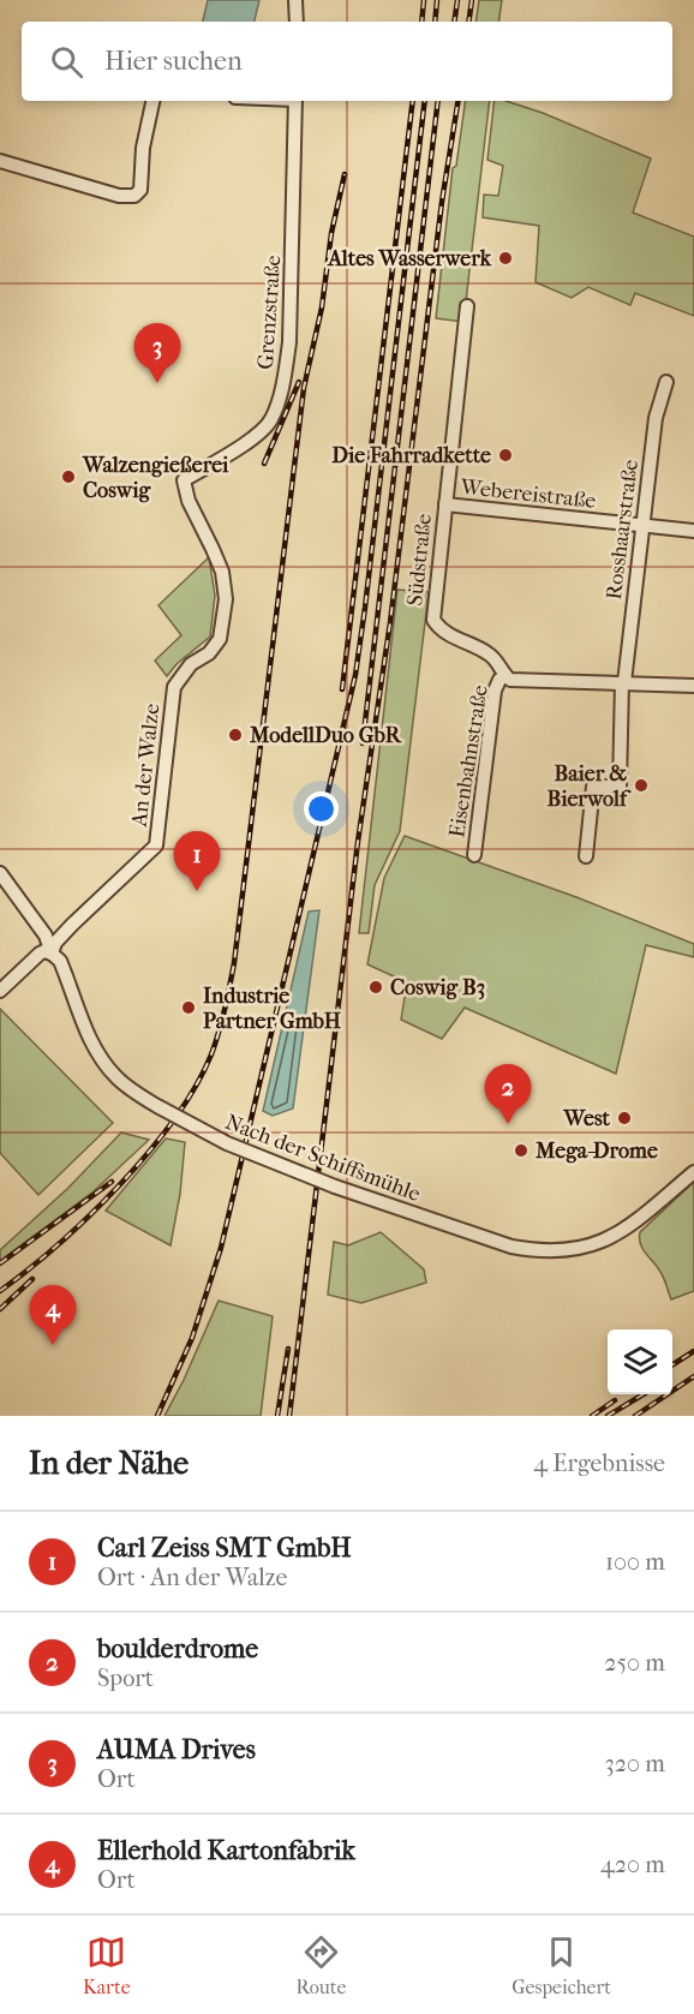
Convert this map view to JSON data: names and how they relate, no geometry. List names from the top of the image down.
{
  "streets": {
    "street": [
      "Grenzstraße",
      "Webereistraße",
      "Rosshaarstraße",
      "Südstraße",
      "Eisenbahnstraße",
      "An der Walze",
      "Nach der Schiffsmühle"
    ]
  },
  "crossings": [
    ["Grenzstraße", "An der Walze"],
    ["Webereistraße", "Rosshaarstraße"],
    ["Webereistraße", "Südstraße"],
    ["Südstraße", "Eisenbahnstraße"],
    ["An der Walze", "Nach der Schiffsmühle"]
  ],
  "places": [
    "Altes Wasserwerk",
    "Die Fahrradkette",
    "Walzengießerei Coswig",
    "ModellDuo GbR",
    "Baier & Bierwolf",
    "Coswig B3",
    "Industrie Partner GmbH",
    "West",
    "Mega-Drome"
  ],
  "page": {
    "search": "Hier suchen",
    "pins": [
      "3",
      "1",
      "2",
      "4"
    ],
    "heading": ["In der Nähe", "4 Ergebnisse"],
    "list": [
      {
        "mark": "1",
        "name": "Carl Zeiss SMT GmbH",
        "note": "Ort · An der Walze",
        "value": "100 m"
      },
      {
        "mark": "2",
        "name": "boulderdrome",
        "note": "Sport",
        "value": "250 m"
      },
      {
        "mark": "3",
        "name": "AUMA Drives",
        "note": "Ort",
        "value": "320 m"
      },
      {
        "mark": "4",
        "name": "Ellerhold Kartonfabrik",
        "note": "Ort",
        "value": "420 m"
      }
    ],
    "nav": ["Karte", "Route", "Gespeichert"]
  }
}
